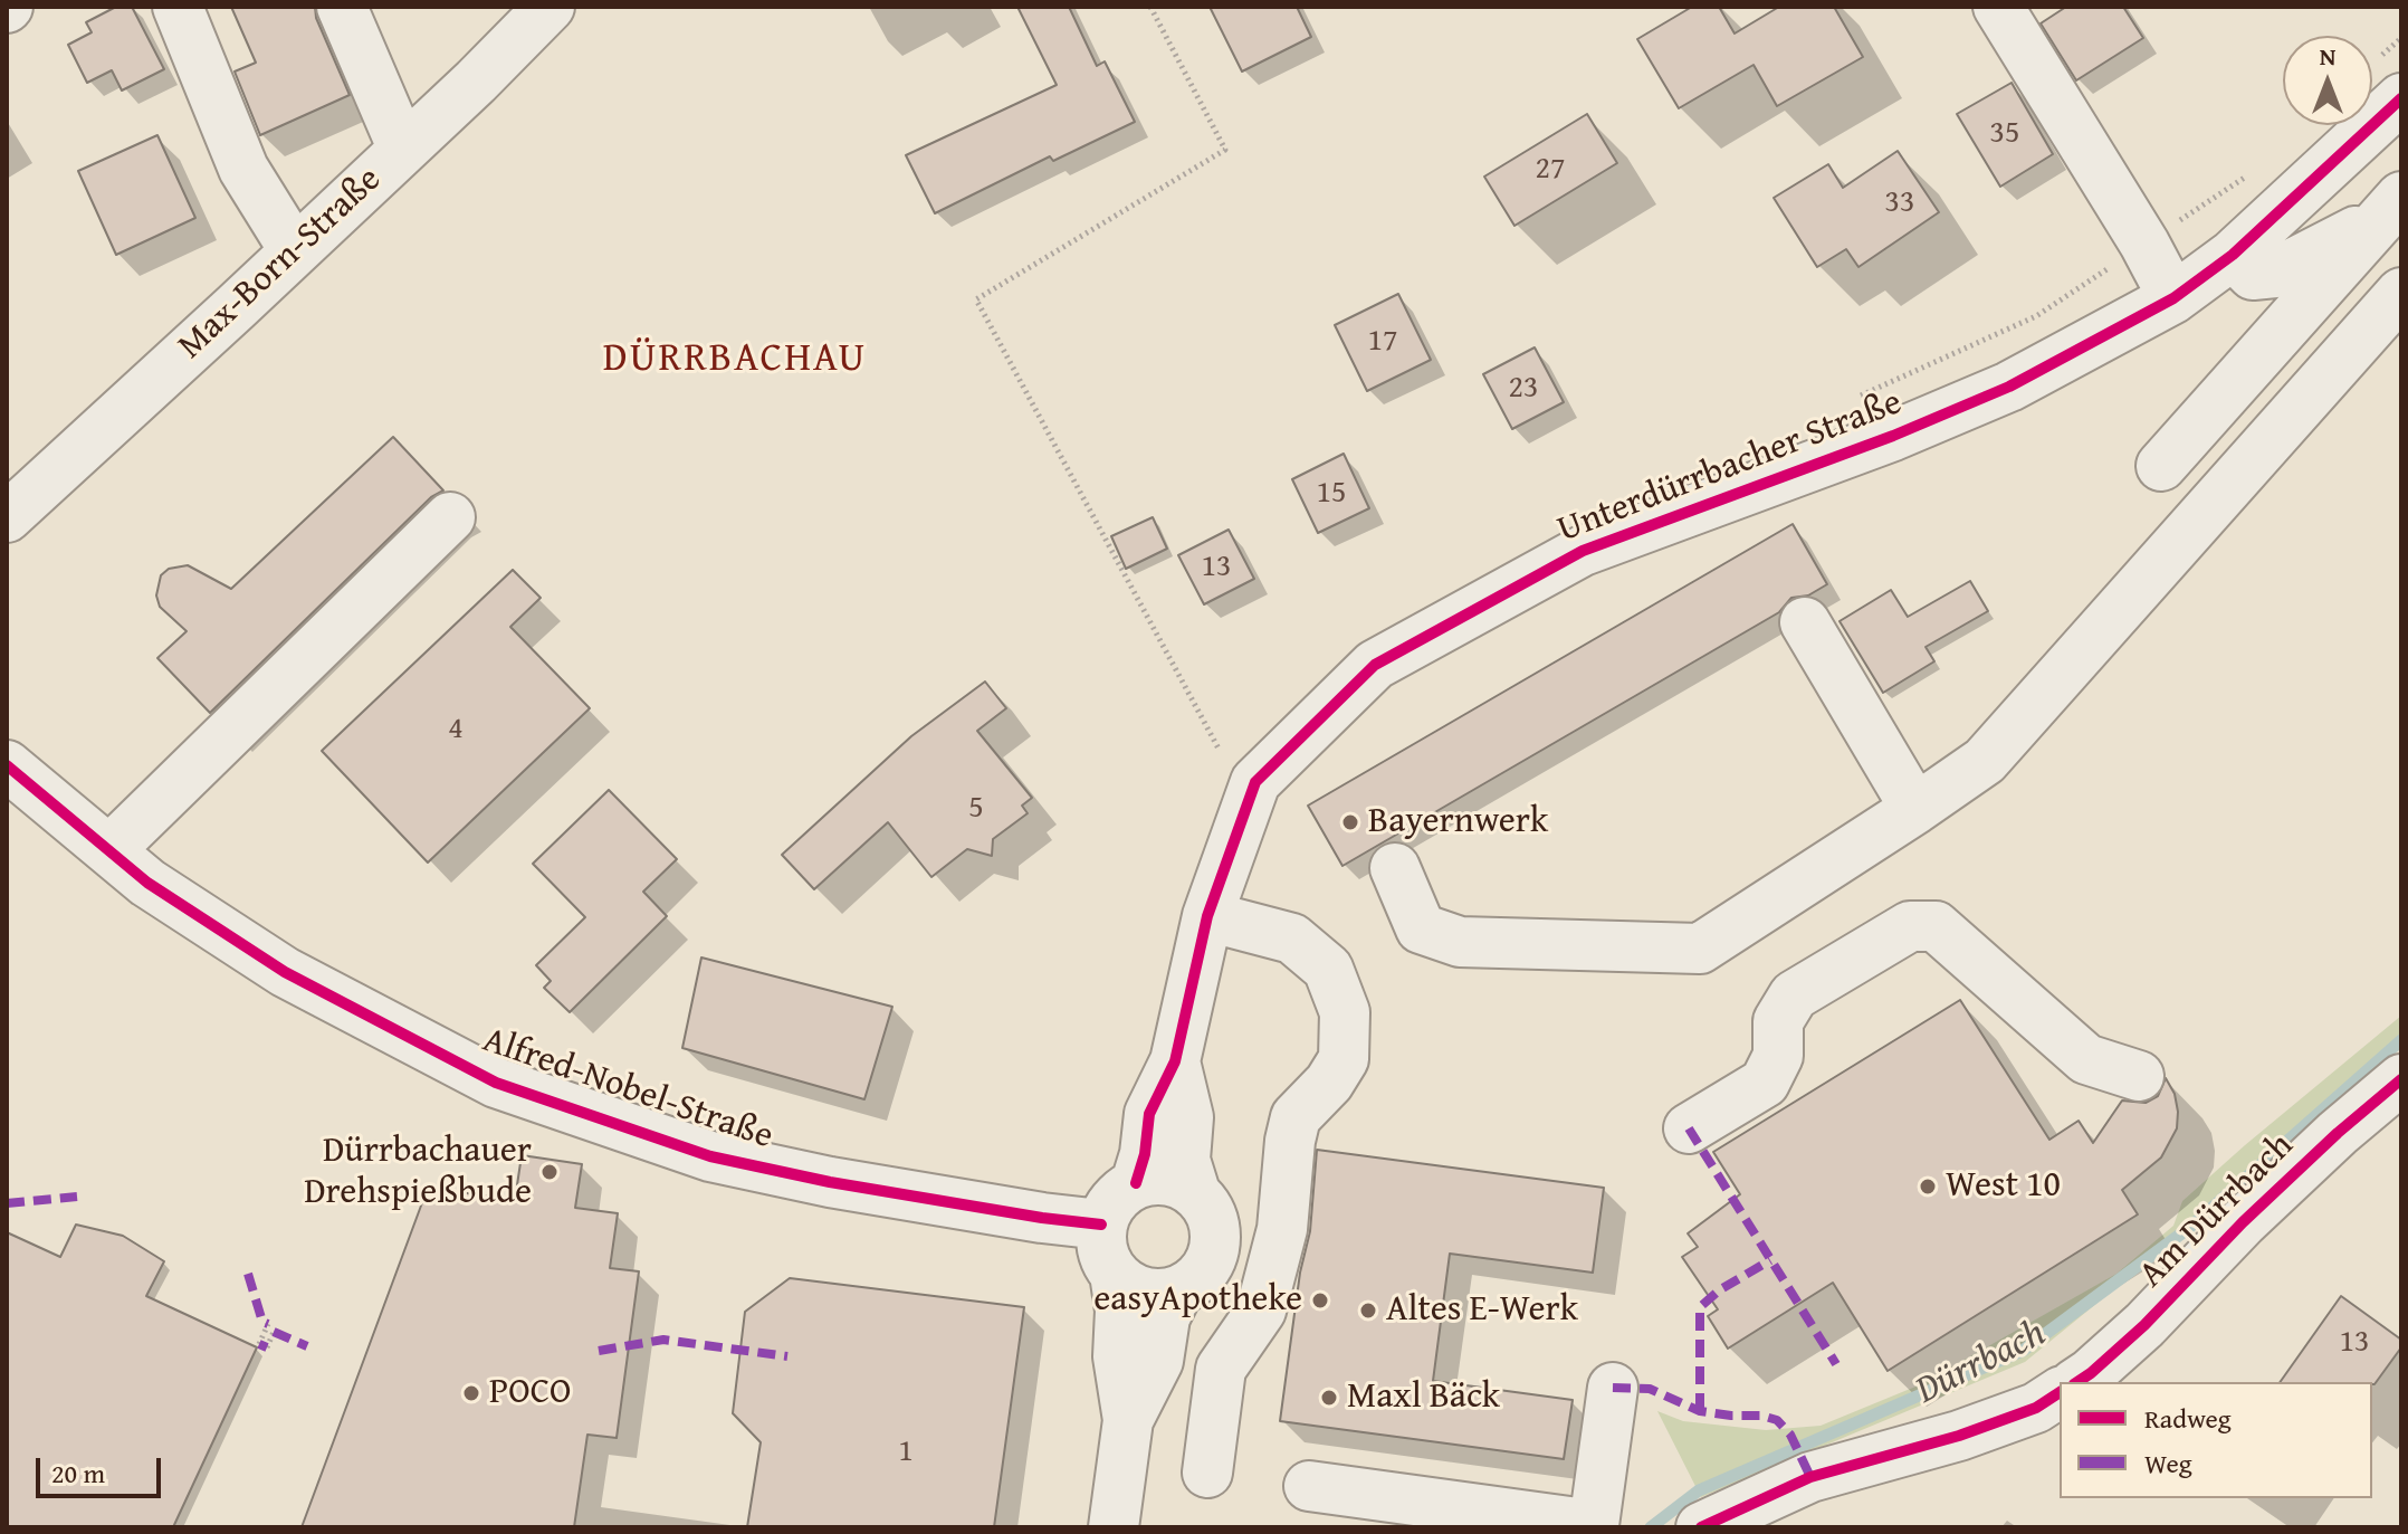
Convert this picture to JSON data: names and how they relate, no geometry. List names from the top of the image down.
{
  "streets": {
    "street": [
      "Max-Born-Straße",
      "Unterdürrbacher Straße",
      "Alfred-Nobel-Straße",
      "Am Dürrbach"
    ]
  },
  "crossings": [
    ["Unterdürrbacher Straße", "Alfred-Nobel-Straße"]
  ],
  "districts": ["DÜRRBACHAU"],
  "water": ["Dürrbach"],
  "places": [
    "Bayernwerk",
    "Dürrbachauer Drehspießbude",
    "West 10",
    "easyApotheke",
    "Altes E-Werk",
    "POCO",
    "Maxl Bäck"
  ],
  "house_numbers": [
    "35",
    "27",
    "33",
    "17",
    "23",
    "15",
    "13",
    "4",
    "5",
    "13",
    "1"
  ],
  "legend": ["Radweg", "Weg"],
  "scale_bar": "20 m",
  "north": "top"
}
